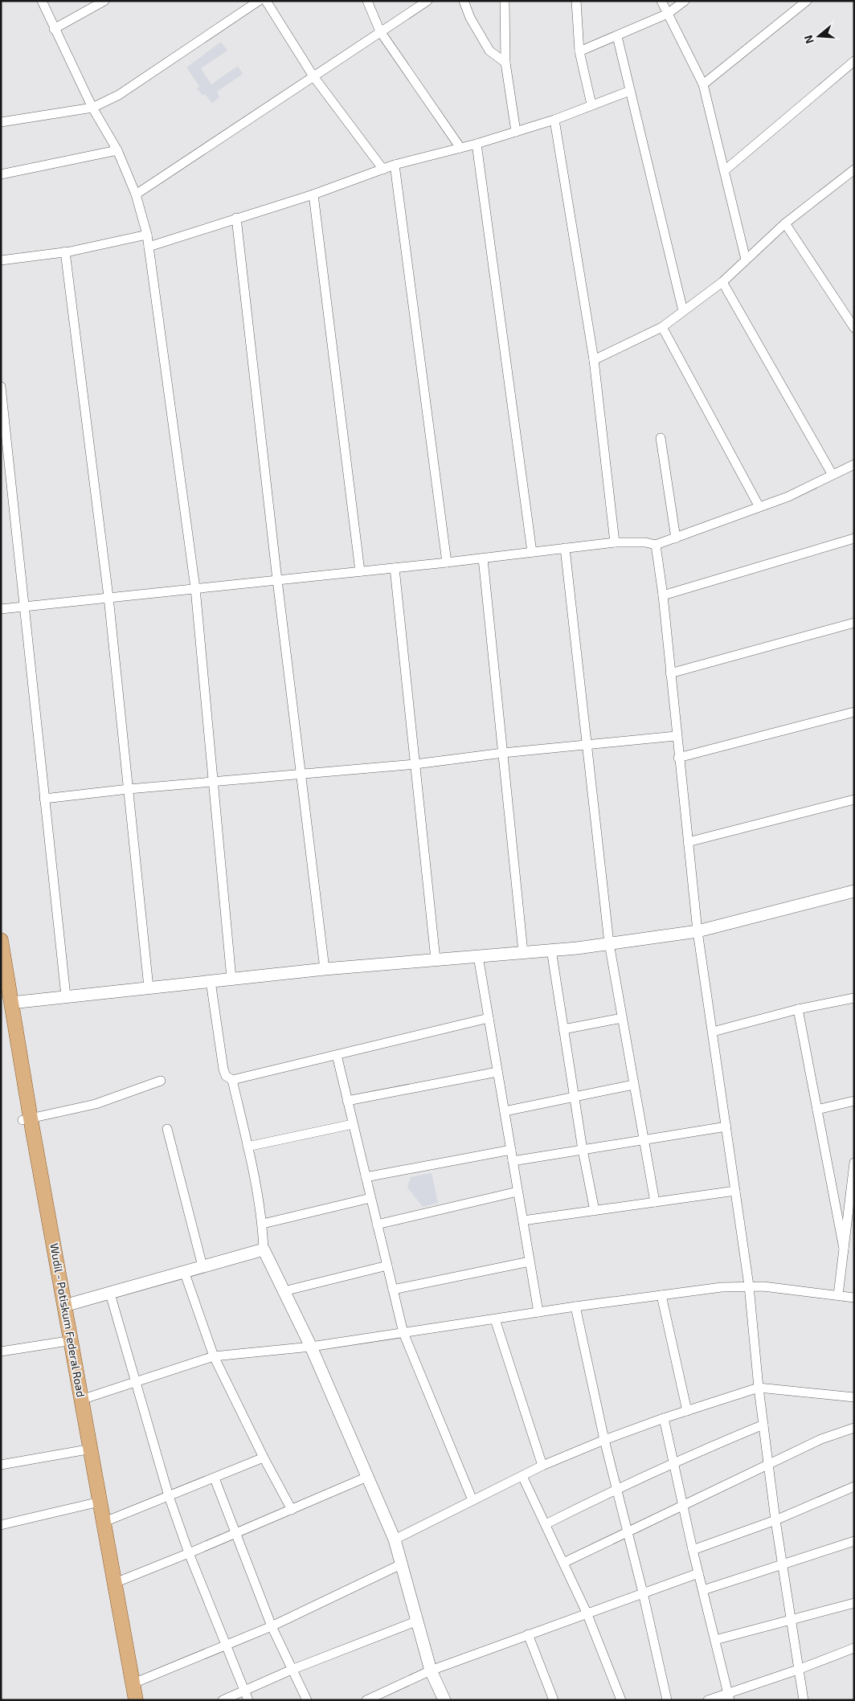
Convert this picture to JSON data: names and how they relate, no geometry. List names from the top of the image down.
{
  "streets": {
    "main road": ["Wudil - Potiskum Federal Road"]
  },
  "north": "left"
}
